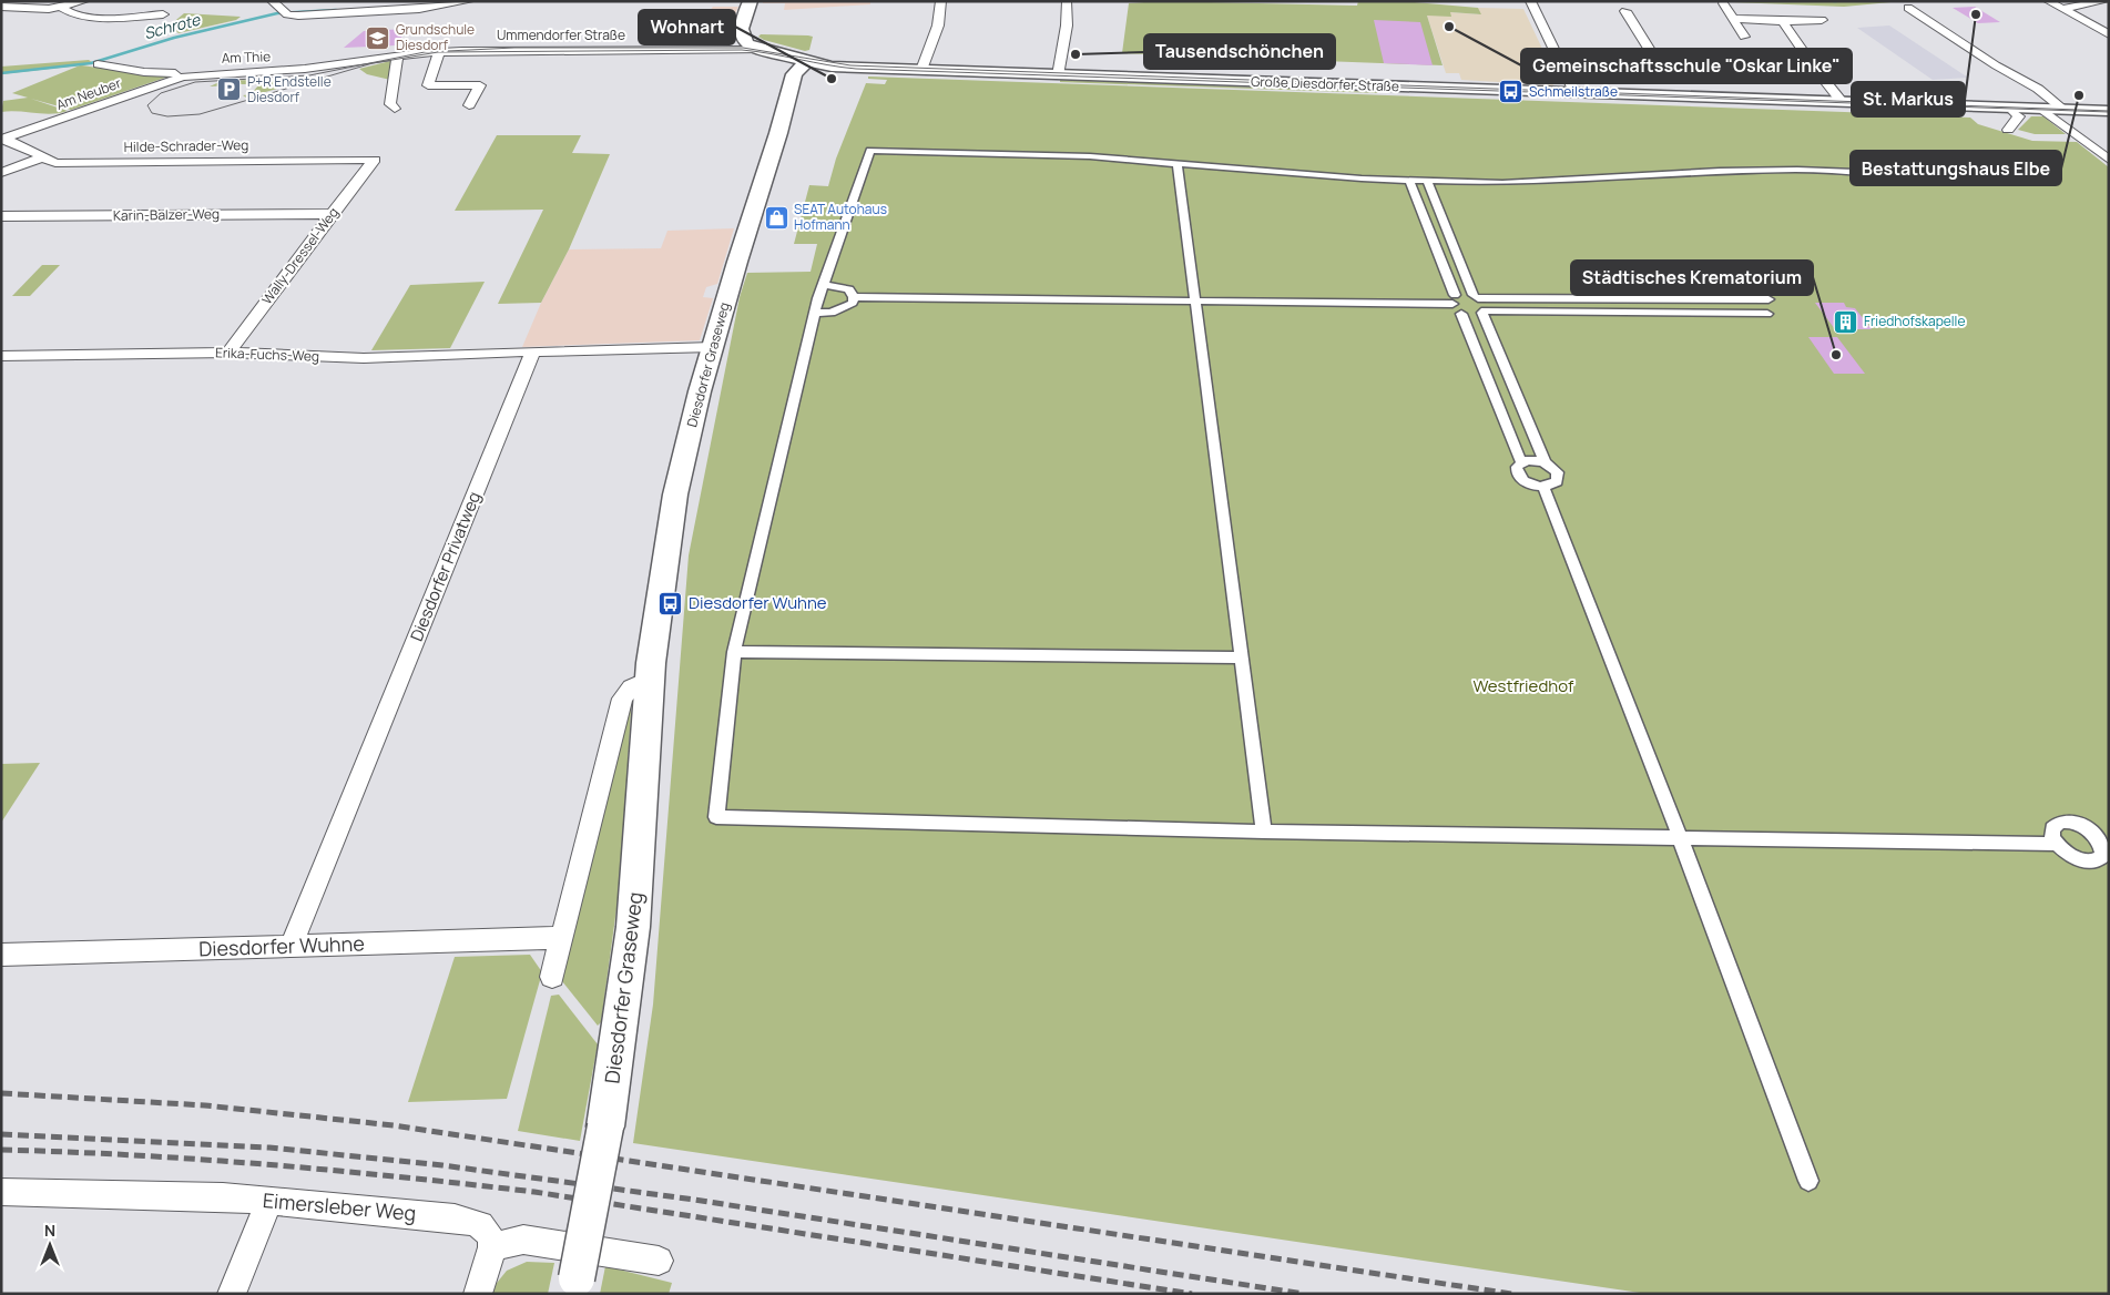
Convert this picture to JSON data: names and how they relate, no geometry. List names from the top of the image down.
{
  "streets": {
    "main road": ["Große Diesdorfer Straße", "Diesdorfer Graseweg"],
    "street": [
      "Ummendorfer Straße",
      "Am Thie",
      "Am Neuber",
      "Hilde-Schrader-Weg",
      "Karin-Balzer-Weg",
      "Wally-Dressel-Weg",
      "Erika-Fuchs-Weg",
      "Diesdorfer Privatweg",
      "Diesdorfer Wuhne",
      "Eimersleber Weg"
    ]
  },
  "crossings": [
    ["Ummendorfer Straße", "Am Thie"],
    ["Ummendorfer Straße", "Große Diesdorfer Straße"],
    ["Am Thie", "Am Neuber"],
    ["Große Diesdorfer Straße", "Diesdorfer Graseweg"],
    ["Am Neuber", "Hilde-Schrader-Weg"],
    ["Hilde-Schrader-Weg", "Wally-Dressel-Weg"],
    ["Karin-Balzer-Weg", "Wally-Dressel-Weg"],
    ["Wally-Dressel-Weg", "Erika-Fuchs-Weg"],
    ["Erika-Fuchs-Weg", "Diesdorfer Privatweg"],
    ["Diesdorfer Privatweg", "Diesdorfer Wuhne"]
  ],
  "water": ["Schrote"],
  "parks": ["Westfriedhof"],
  "places": {
    "other": [
      "St. Markus",
      "Gemeinschaftsschule \"Oskar Linke\"",
      "Tausendschönchen",
      "Wohnart",
      "Bestattungshaus Elbe",
      "Städtisches Krematorium"
    ],
    "school or university": ["Grundschule Diesdorf"],
    "parking": ["P+R Endstelle Diesdorf"],
    "bus stop": ["Schmeilstraße", "Diesdorfer Wuhne"],
    "shop": ["SEAT Autohaus Hofmann"],
    "building": ["Friedhofskapelle"]
  },
  "north": "top"
}
